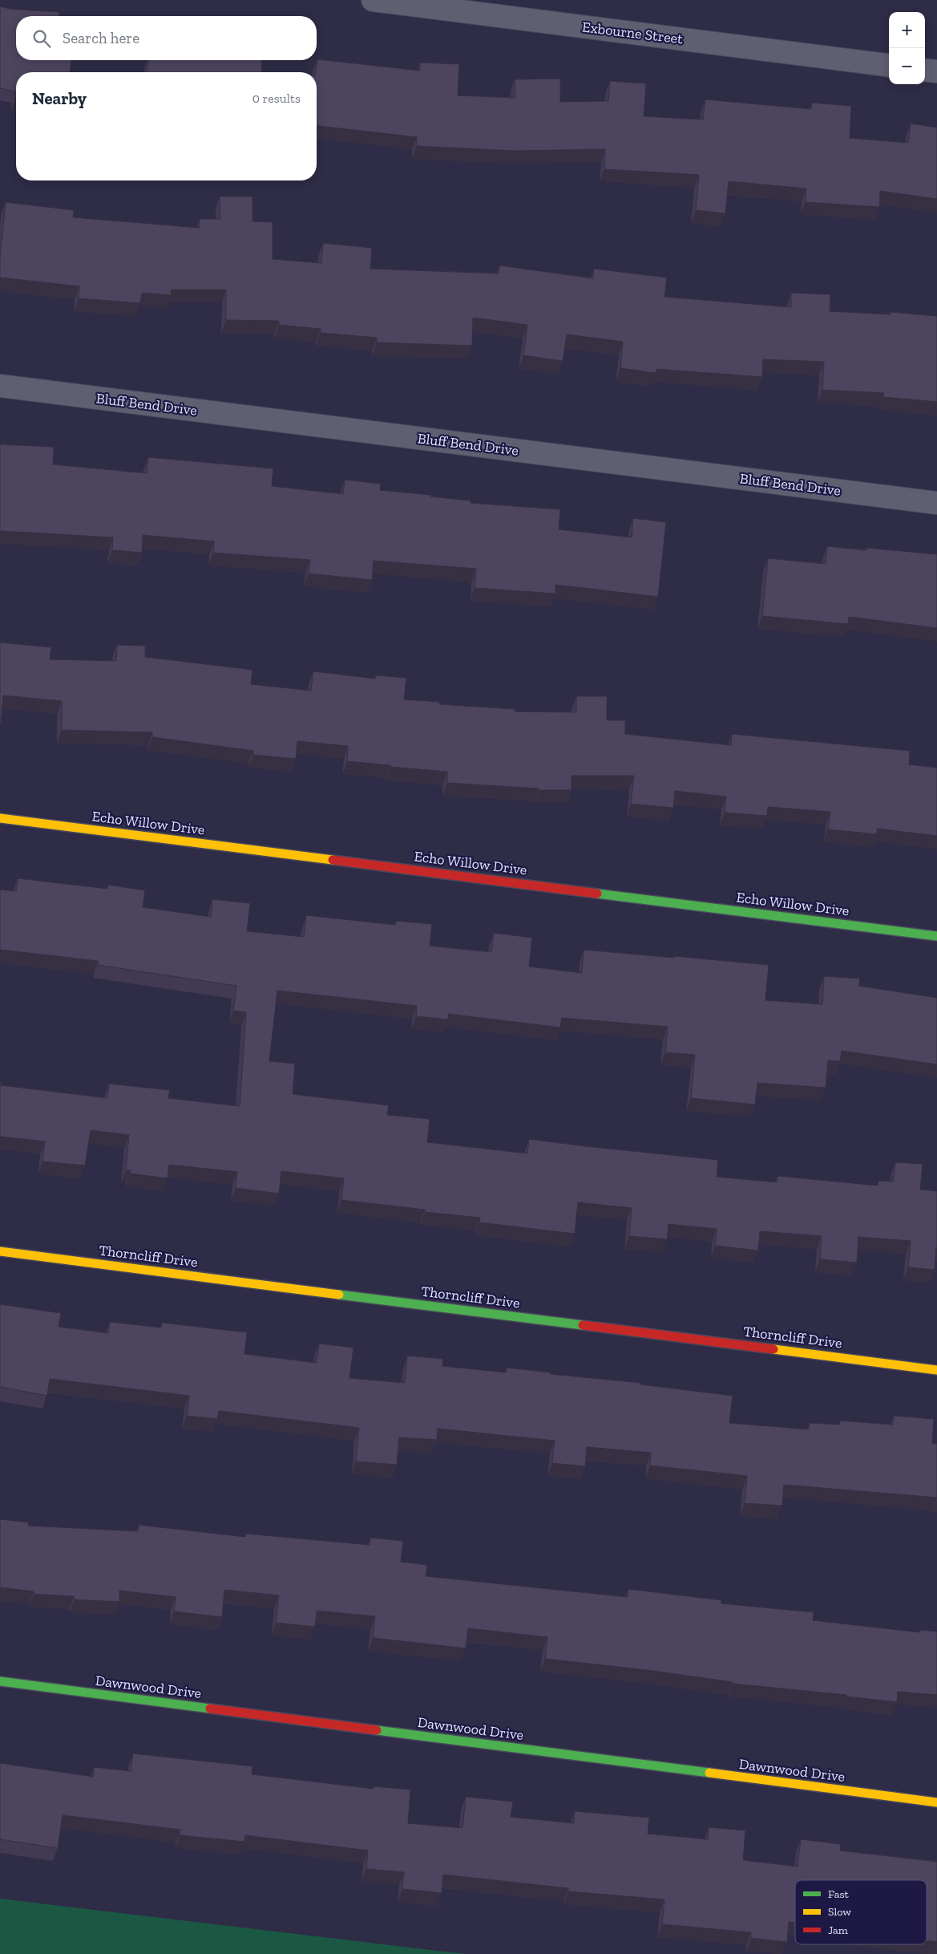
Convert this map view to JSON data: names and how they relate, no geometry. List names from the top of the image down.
{
  "streets": {
    "street": [
      "Exbourne Street",
      "Bluff Bend Drive",
      "Echo Willow Drive",
      "Thorncliff Drive",
      "Dawnwood Drive"
    ]
  },
  "legend": ["Fast", "Slow", "Jam"],
  "page": {
    "map_buttons": ["+", "−"],
    "search": "Search here",
    "heading": ["Nearby", "0 results"]
  }
}
